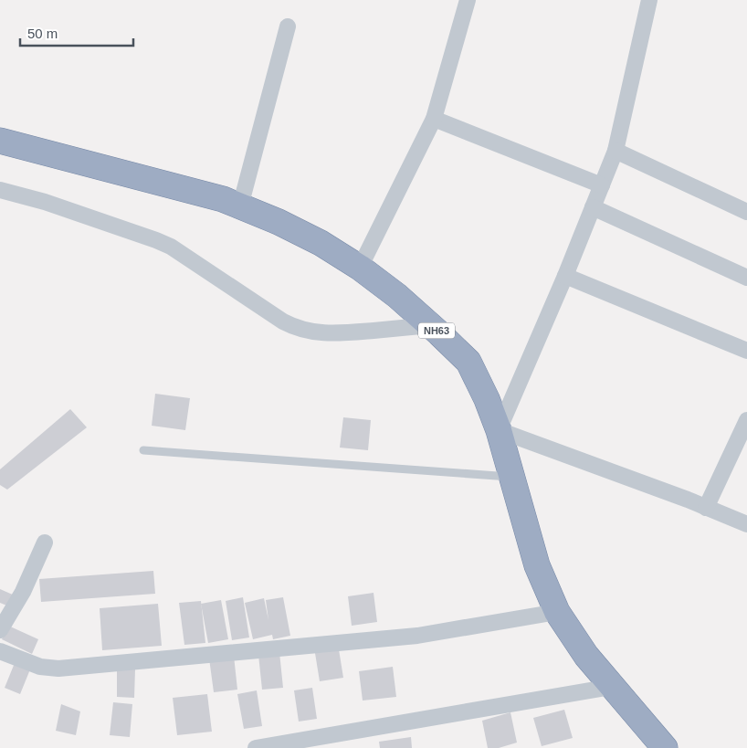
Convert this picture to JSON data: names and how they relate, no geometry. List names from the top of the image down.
{
  "streets": {
    "highway": ["NH63"]
  },
  "scale_bar": "50 m"
}
